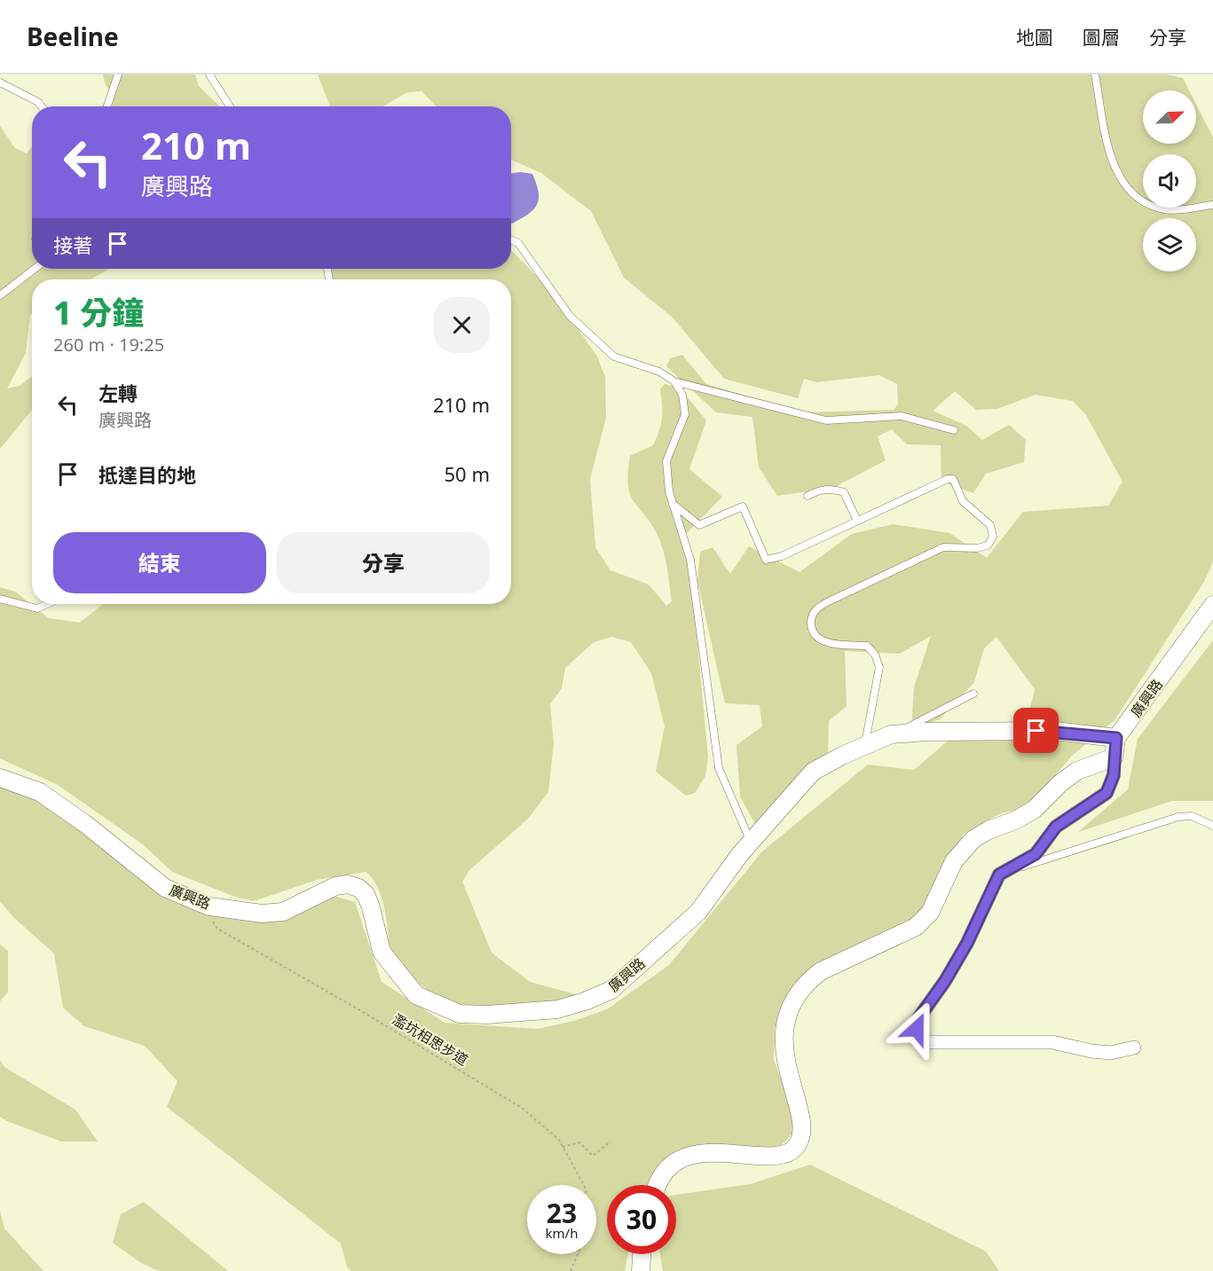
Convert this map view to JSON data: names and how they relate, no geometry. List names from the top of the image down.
{
  "streets": {
    "street": ["廣興路"],
    "path": ["濫坑相思步道"]
  },
  "crossings": [
    ["廣興路", "濫坑相思步道"]
  ],
  "north": "top right",
  "page": {
    "header": "Beeline",
    "nav": ["地圖", "圖層", "分享"],
    "turn": ["210 m", "廣興路"],
    "then": "接著",
    "heading": ["1 分鐘", "260 m · 19:25"],
    "list": [
      {
        "name": "左轉",
        "note": "廣興路",
        "value": "210 m"
      },
      {
        "name": "抵達目的地",
        "value": "50 m"
      }
    ],
    "buttons": ["結束", "分享"],
    "speed": "23 km/h",
    "limit": "30"
  }
}
